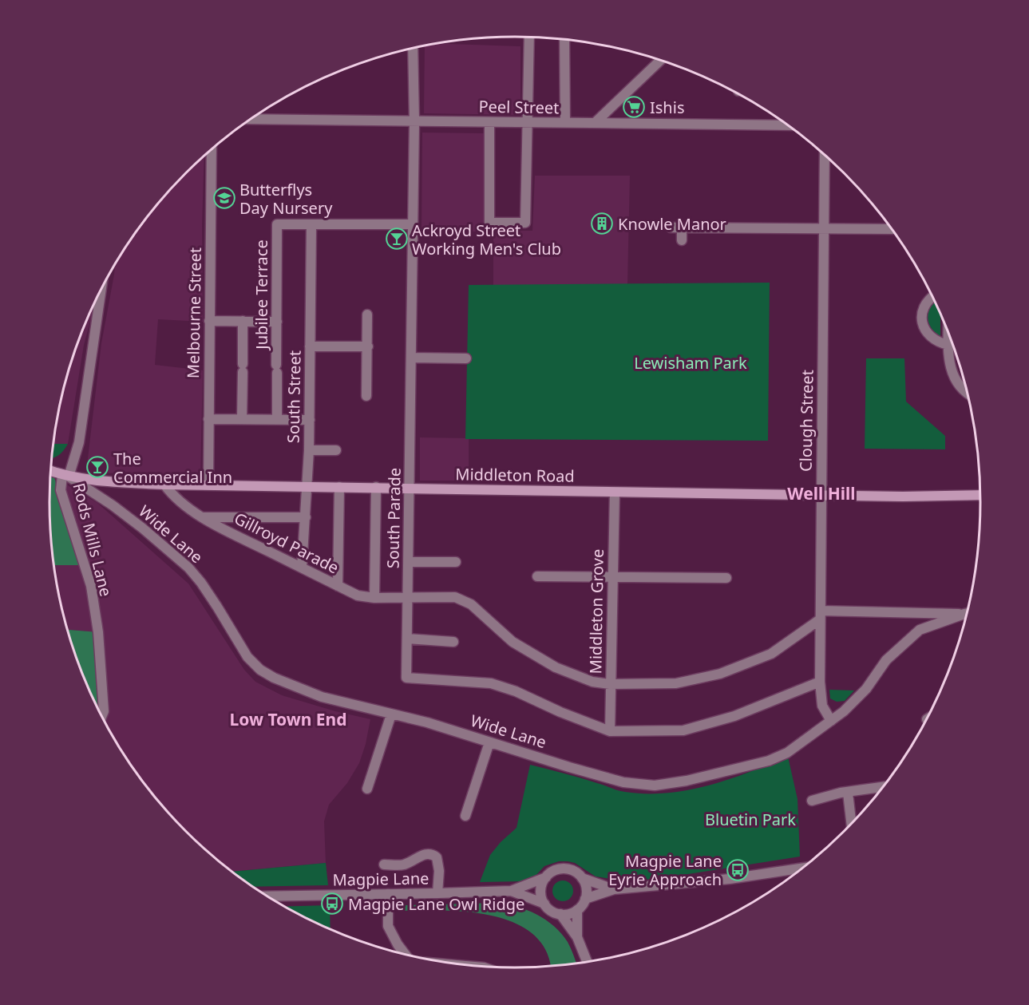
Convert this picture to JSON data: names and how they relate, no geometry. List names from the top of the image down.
{
  "streets": {
    "main road": ["Middleton Road"],
    "street": [
      "Peel Street",
      "Jubilee Terrace",
      "Melbourne Street",
      "South Street",
      "Clough Street",
      "South Parade",
      "Wide Lane",
      "Rods Mills Lane",
      "Gillroyd Parade",
      "Middleton Grove",
      "Magpie Lane"
    ]
  },
  "crossings": [
    ["Peel Street", "South Parade"],
    ["Jubilee Terrace", "South Street"],
    ["Melbourne Street", "Middleton Road"],
    ["South Street", "Middleton Road"],
    ["South Street", "Gillroyd Parade"],
    ["Clough Street", "Middleton Road"],
    ["Clough Street", "Wide Lane"],
    ["Clough Street", "Gillroyd Parade"],
    ["Middleton Road", "South Parade"],
    ["Middleton Road", "Wide Lane"],
    ["Middleton Road", "Rods Mills Lane"],
    ["Middleton Road", "Gillroyd Parade"],
    ["Middleton Road", "Middleton Grove"],
    ["South Parade", "Gillroyd Parade"],
    ["South Parade", "Middleton Grove"],
    ["Wide Lane", "Rods Mills Lane"],
    ["Gillroyd Parade", "Middleton Grove"]
  ],
  "districts": ["Well Hill", "Low Town End"],
  "parks": ["Lewisham Park", "Bluetin Park"],
  "places": {
    "supermarket": ["Ishis"],
    "school or university": ["Butterflys Day Nursery"],
    "building": ["Knowle Manor"],
    "bar": ["Ackroyd Street Working Men's Club", "The Commercial Inn"],
    "bus stop": ["Magpie Lane Eyrie Approach", "Magpie Lane Owl Ridge"]
  }
}
